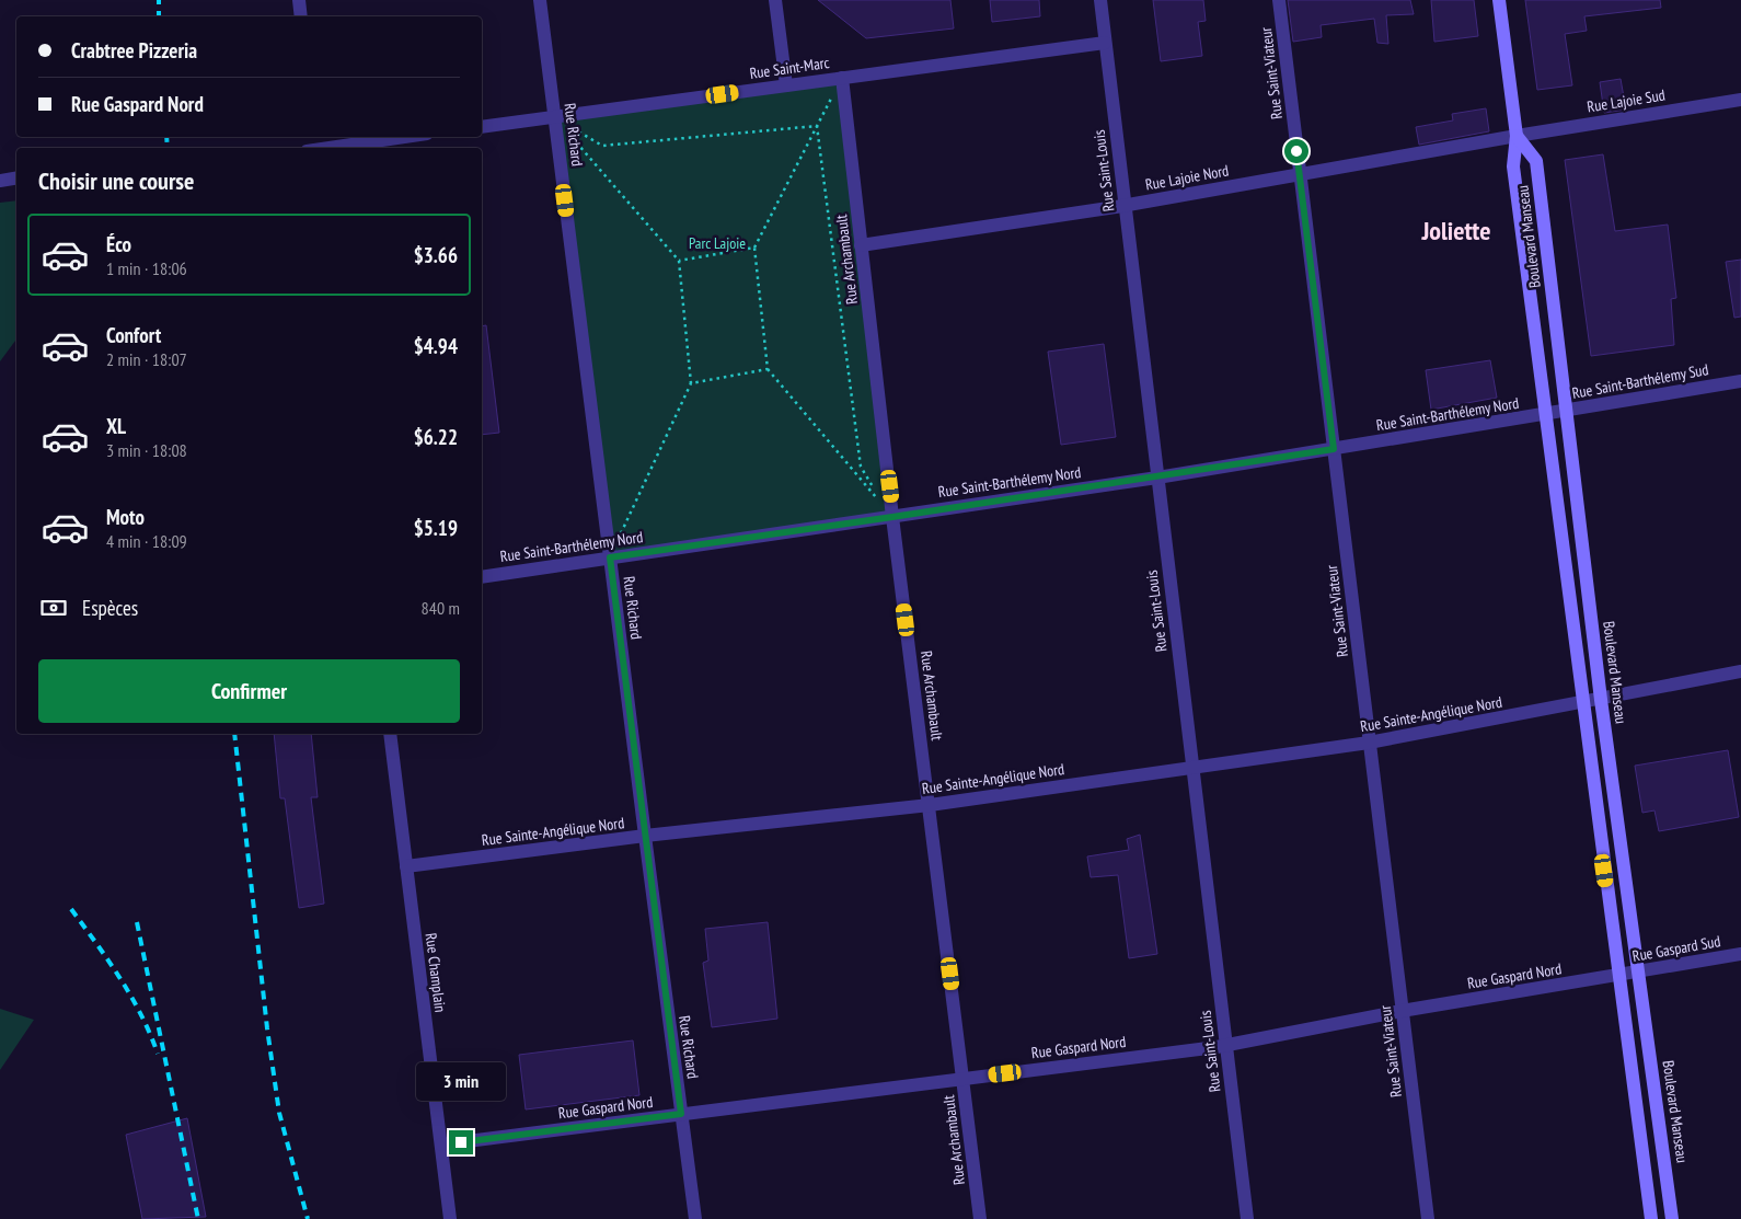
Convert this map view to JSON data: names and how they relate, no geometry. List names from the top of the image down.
{
  "streets": {
    "main road": ["Boulevard Manseau"],
    "street": [
      "Rue Saint-Marc",
      "Rue Saint-Viateur",
      "Rue Lajoie Sud",
      "Rue Richard",
      "Rue Saint-Louis",
      "Rue Lajoie Nord",
      "Rue Archambault",
      "Rue Saint-Barthélemy Sud",
      "Rue Saint-Barthélemy Nord",
      "Rue Sainte-Angélique Nord",
      "Rue Gaspard Sud",
      "Rue Champlain",
      "Rue Gaspard Nord"
    ]
  },
  "crossings": [
    ["Rue Saint-Marc", "Rue Richard"],
    ["Rue Saint-Marc", "Rue Saint-Louis"],
    ["Rue Saint-Marc", "Rue Archambault"],
    ["Rue Saint-Viateur", "Rue Lajoie Nord"],
    ["Rue Saint-Viateur", "Rue Saint-Barthélemy Nord"],
    ["Rue Saint-Viateur", "Rue Sainte-Angélique Nord"],
    ["Rue Saint-Viateur", "Rue Gaspard Nord"],
    ["Rue Lajoie Sud", "Rue Lajoie Nord"],
    ["Rue Lajoie Sud", "Boulevard Manseau"],
    ["Rue Richard", "Rue Saint-Barthélemy Nord"],
    ["Rue Richard", "Rue Sainte-Angélique Nord"],
    ["Rue Richard", "Rue Gaspard Nord"],
    ["Rue Saint-Louis", "Rue Lajoie Nord"],
    ["Rue Saint-Louis", "Rue Saint-Barthélemy Nord"],
    ["Rue Saint-Louis", "Rue Sainte-Angélique Nord"],
    ["Rue Saint-Louis", "Rue Gaspard Nord"],
    ["Rue Lajoie Nord", "Boulevard Manseau"],
    ["Rue Lajoie Nord", "Rue Archambault"],
    ["Boulevard Manseau", "Rue Saint-Barthélemy Sud"],
    ["Boulevard Manseau", "Rue Saint-Barthélemy Nord"],
    ["Boulevard Manseau", "Rue Sainte-Angélique Nord"],
    ["Boulevard Manseau", "Rue Gaspard Sud"],
    ["Boulevard Manseau", "Rue Gaspard Nord"],
    ["Rue Archambault", "Rue Saint-Barthélemy Nord"],
    ["Rue Archambault", "Rue Sainte-Angélique Nord"],
    ["Rue Archambault", "Rue Gaspard Nord"],
    ["Rue Saint-Barthélemy Sud", "Rue Saint-Barthélemy Nord"],
    ["Rue Sainte-Angélique Nord", "Rue Champlain"],
    ["Rue Gaspard Sud", "Rue Gaspard Nord"],
    ["Rue Champlain", "Rue Gaspard Nord"]
  ],
  "districts": ["Joliette"],
  "parks": ["Parc Lajoie"],
  "page": {
    "banner": ["Crabtree Pizzeria", "Rue Gaspard Nord"],
    "heading": "Choisir une course",
    "list": [
      {
        "name": "Éco",
        "note": "1 min · 18:06",
        "value": "$3.66"
      },
      {
        "name": "Confort",
        "note": "2 min · 18:07",
        "value": "$4.94"
      },
      {
        "name": "XL",
        "note": "3 min · 18:08",
        "value": "$6.22"
      },
      {
        "name": "Moto",
        "note": "4 min · 18:09",
        "value": "$5.19"
      }
    ],
    "pay": ["Espèces", "840 m"],
    "buttons": "Confirmer",
    "bubble": "3 min"
  }
}
